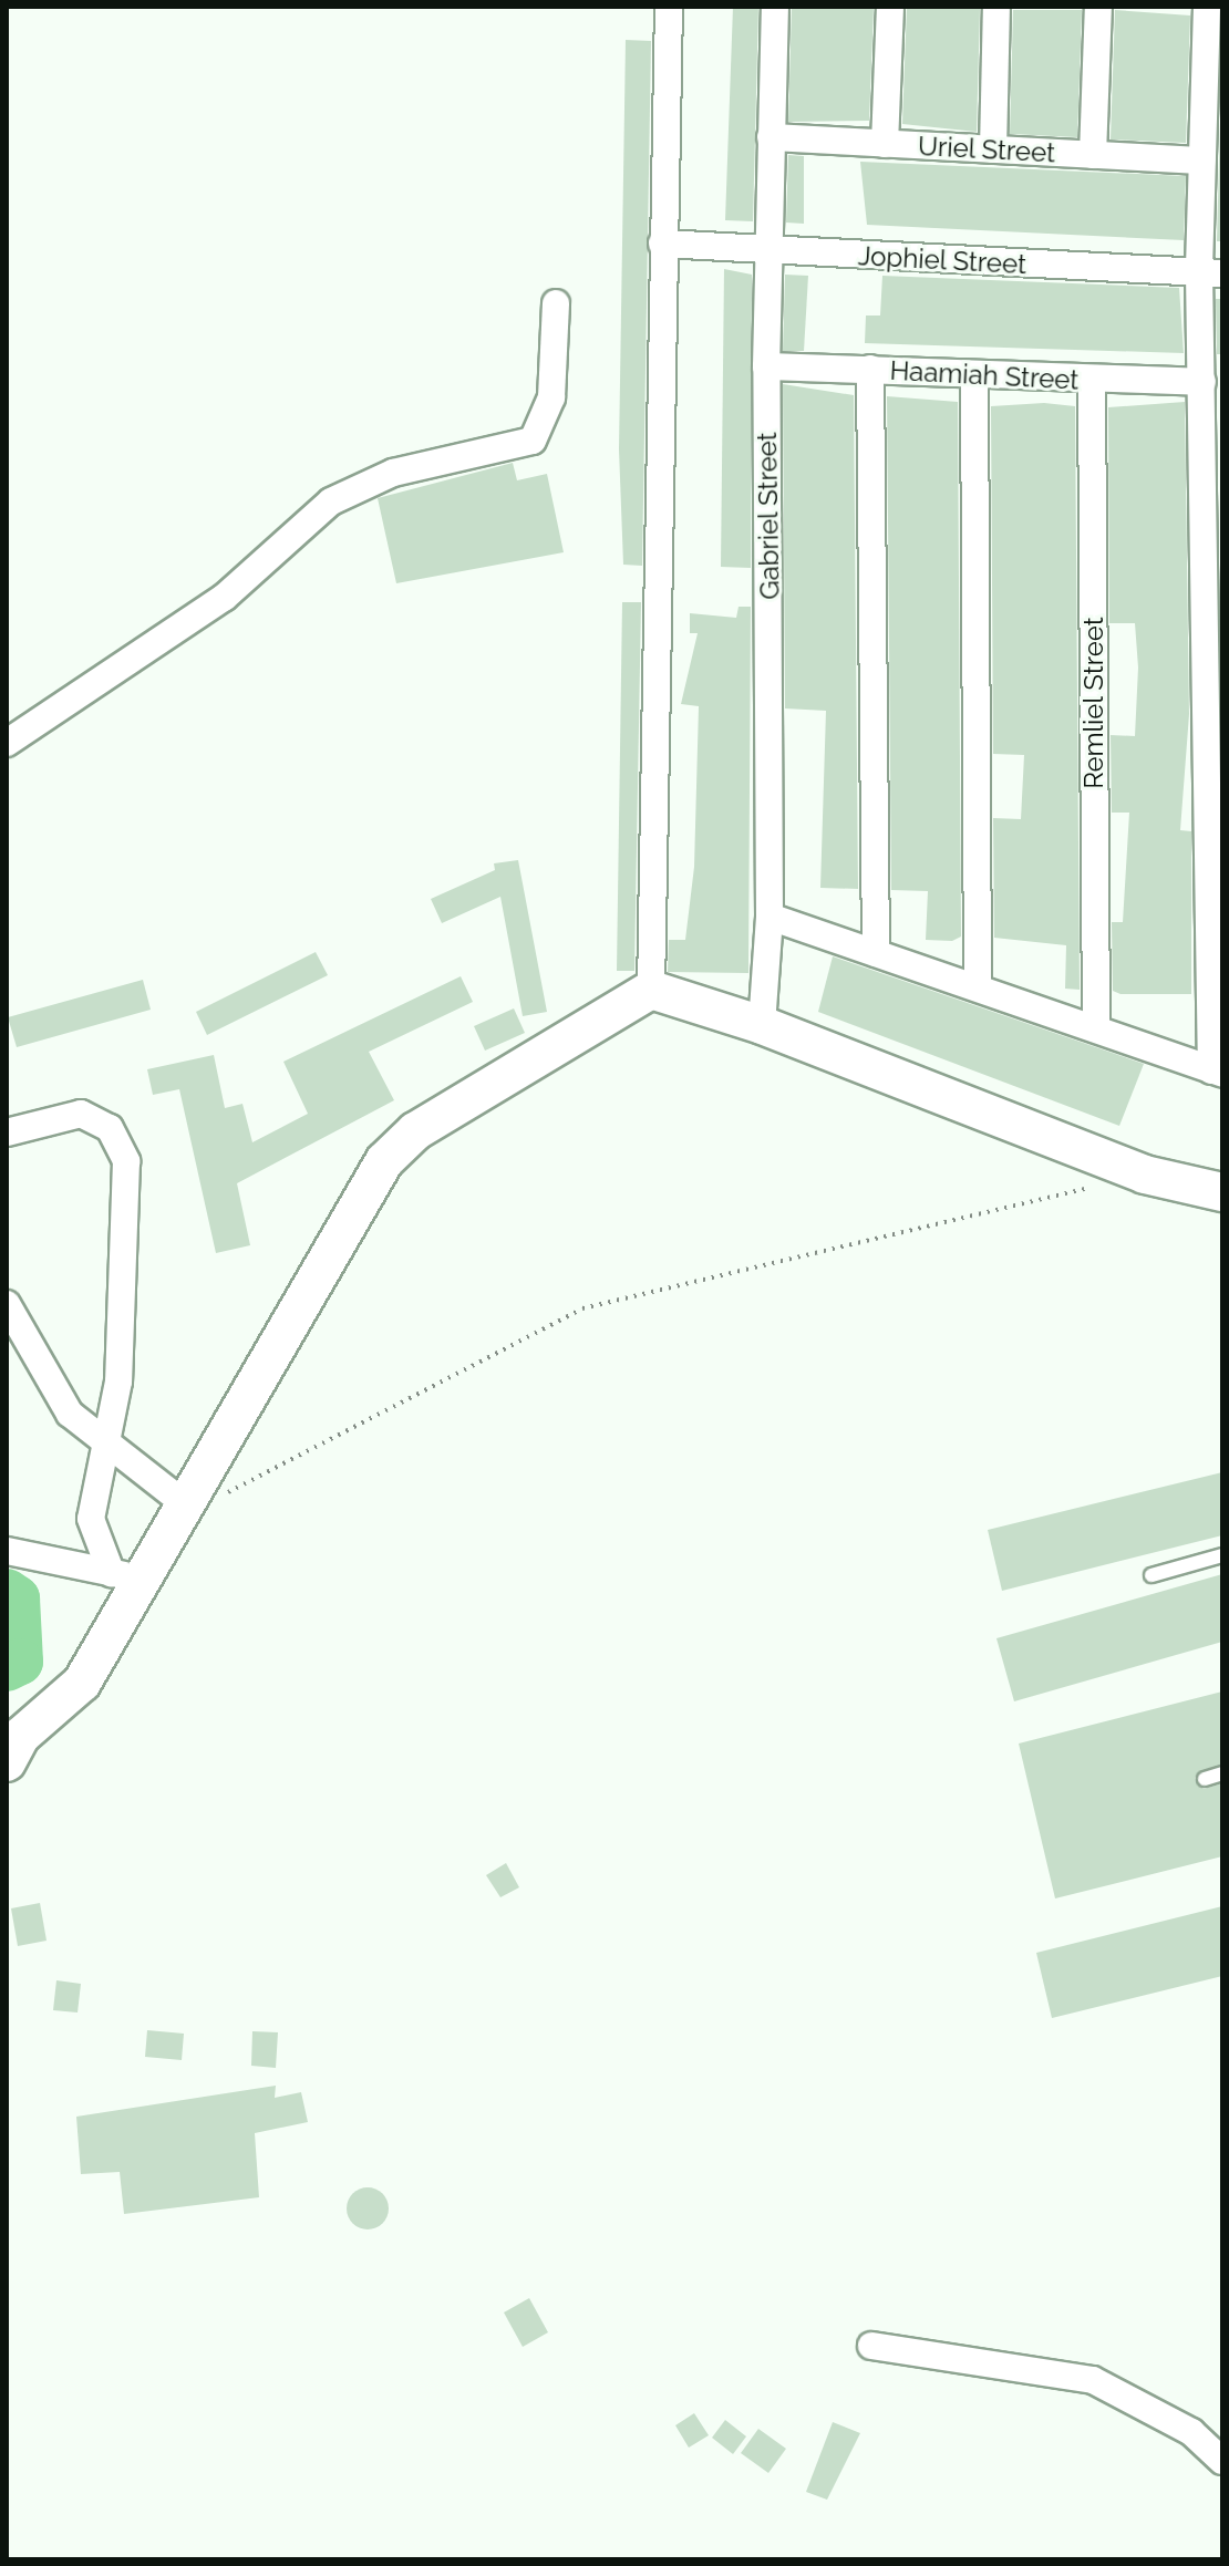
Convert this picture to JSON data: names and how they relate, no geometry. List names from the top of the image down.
{
  "streets": {
    "street": [
      "Uriel Street",
      "Jophiel Street",
      "Haamiah Street",
      "Gabriel Street",
      "Remliel Street"
    ]
  },
  "crossings": [
    ["Uriel Street", "Gabriel Street"],
    ["Jophiel Street", "Gabriel Street"],
    ["Haamiah Street", "Gabriel Street"],
    ["Haamiah Street", "Remliel Street"]
  ]
}
